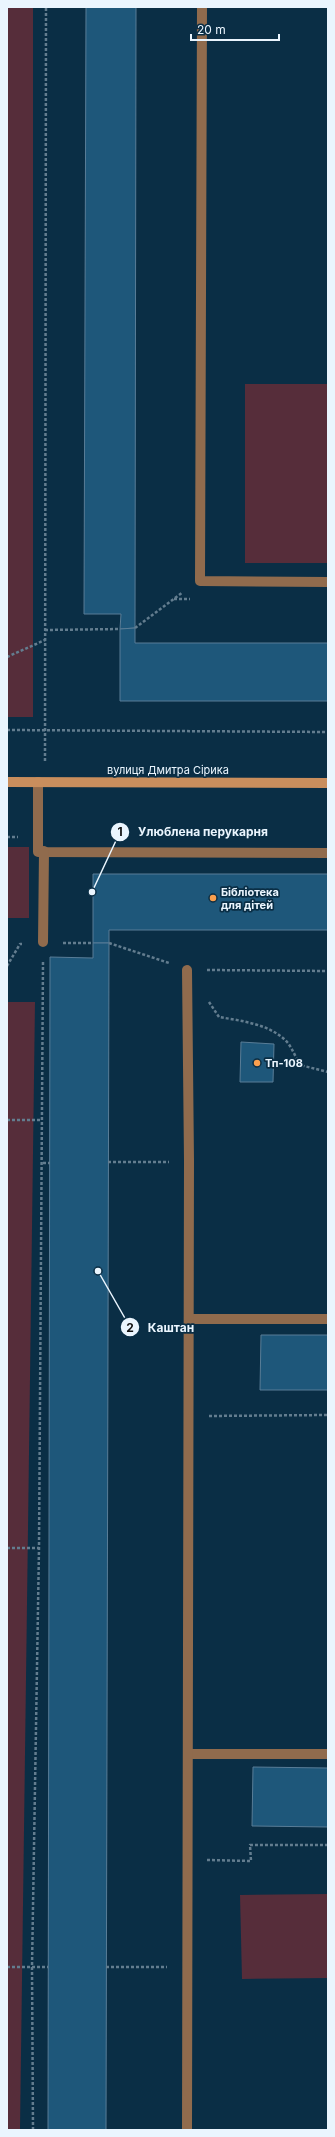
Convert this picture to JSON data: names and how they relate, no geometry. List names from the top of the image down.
{
  "streets": {
    "street": ["вулиця Дмитра Сірика"]
  },
  "places": [
    "Улюблена перукарня",
    "Бібліотека для дітей",
    "Тп-108",
    "Каштан"
  ],
  "scale_bar": "20 m"
}
